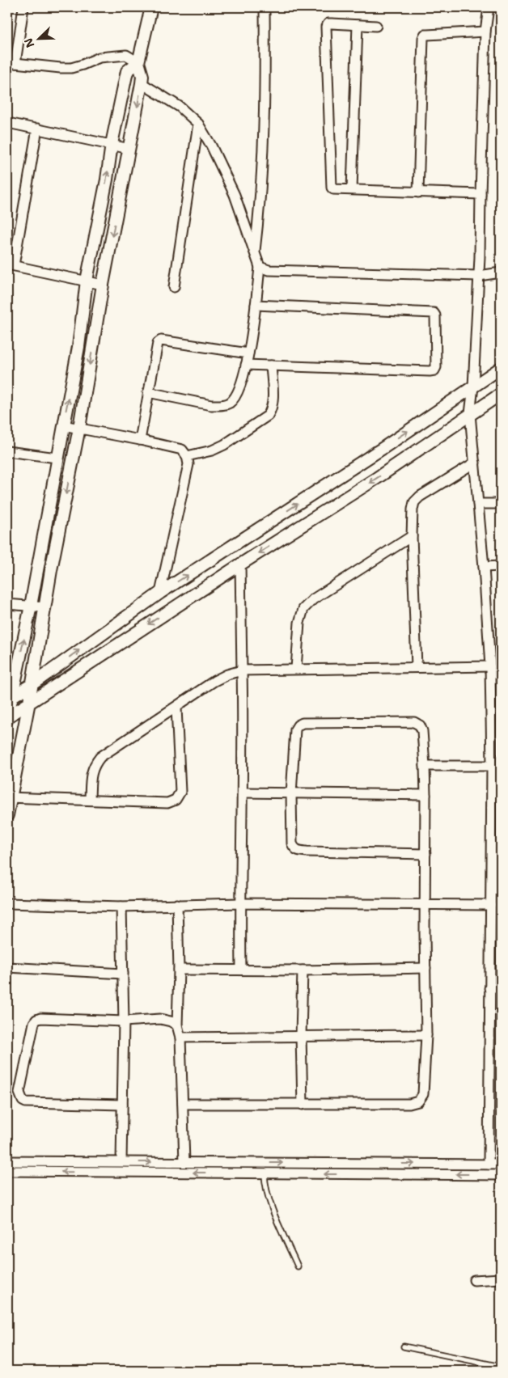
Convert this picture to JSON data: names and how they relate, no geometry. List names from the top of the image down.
{
  "north": "bottom left"
}
